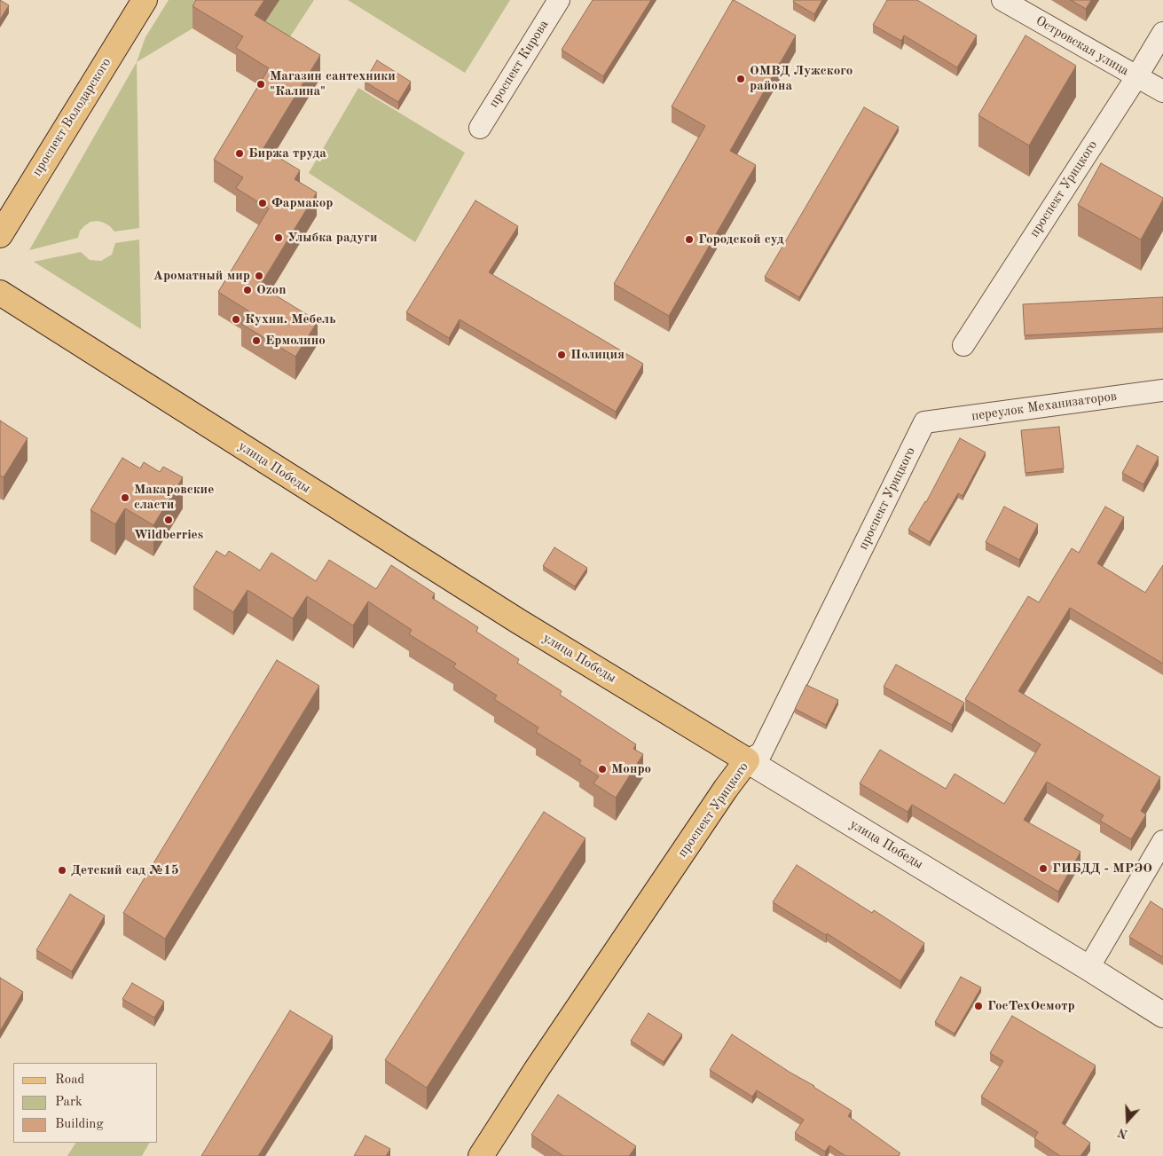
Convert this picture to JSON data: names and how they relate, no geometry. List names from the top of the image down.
{
  "streets": {
    "main road": ["проспект Володарского", "проспект Урицкого", "улица Победы"],
    "street": ["Островская улица", "проспект Кирова", "переулок Механизаторов"]
  },
  "crossings": [
    ["Островская улица", "проспект Урицкого"],
    ["проспект Урицкого", "переулок Механизаторов"],
    ["проспект Урицкого", "улица Победы"]
  ],
  "places": [
    "ОМВД Лужского района",
    "Магазин сантехники \"Калина\"",
    "Биржа труда",
    "Фармакор",
    "Улыбка радуги",
    "Городской суд",
    "Ароматный мир",
    "Ozon",
    "Кухни. Мебель",
    "Ермолино",
    "Полиция",
    "Макаровские сласти",
    "Wildberries",
    "Монро",
    "ГИБДД - МРЭО",
    "Детский сад №15",
    "ГосТехОсмотр"
  ],
  "legend": ["Road", "Park", "Building"],
  "north": "bottom"
}
